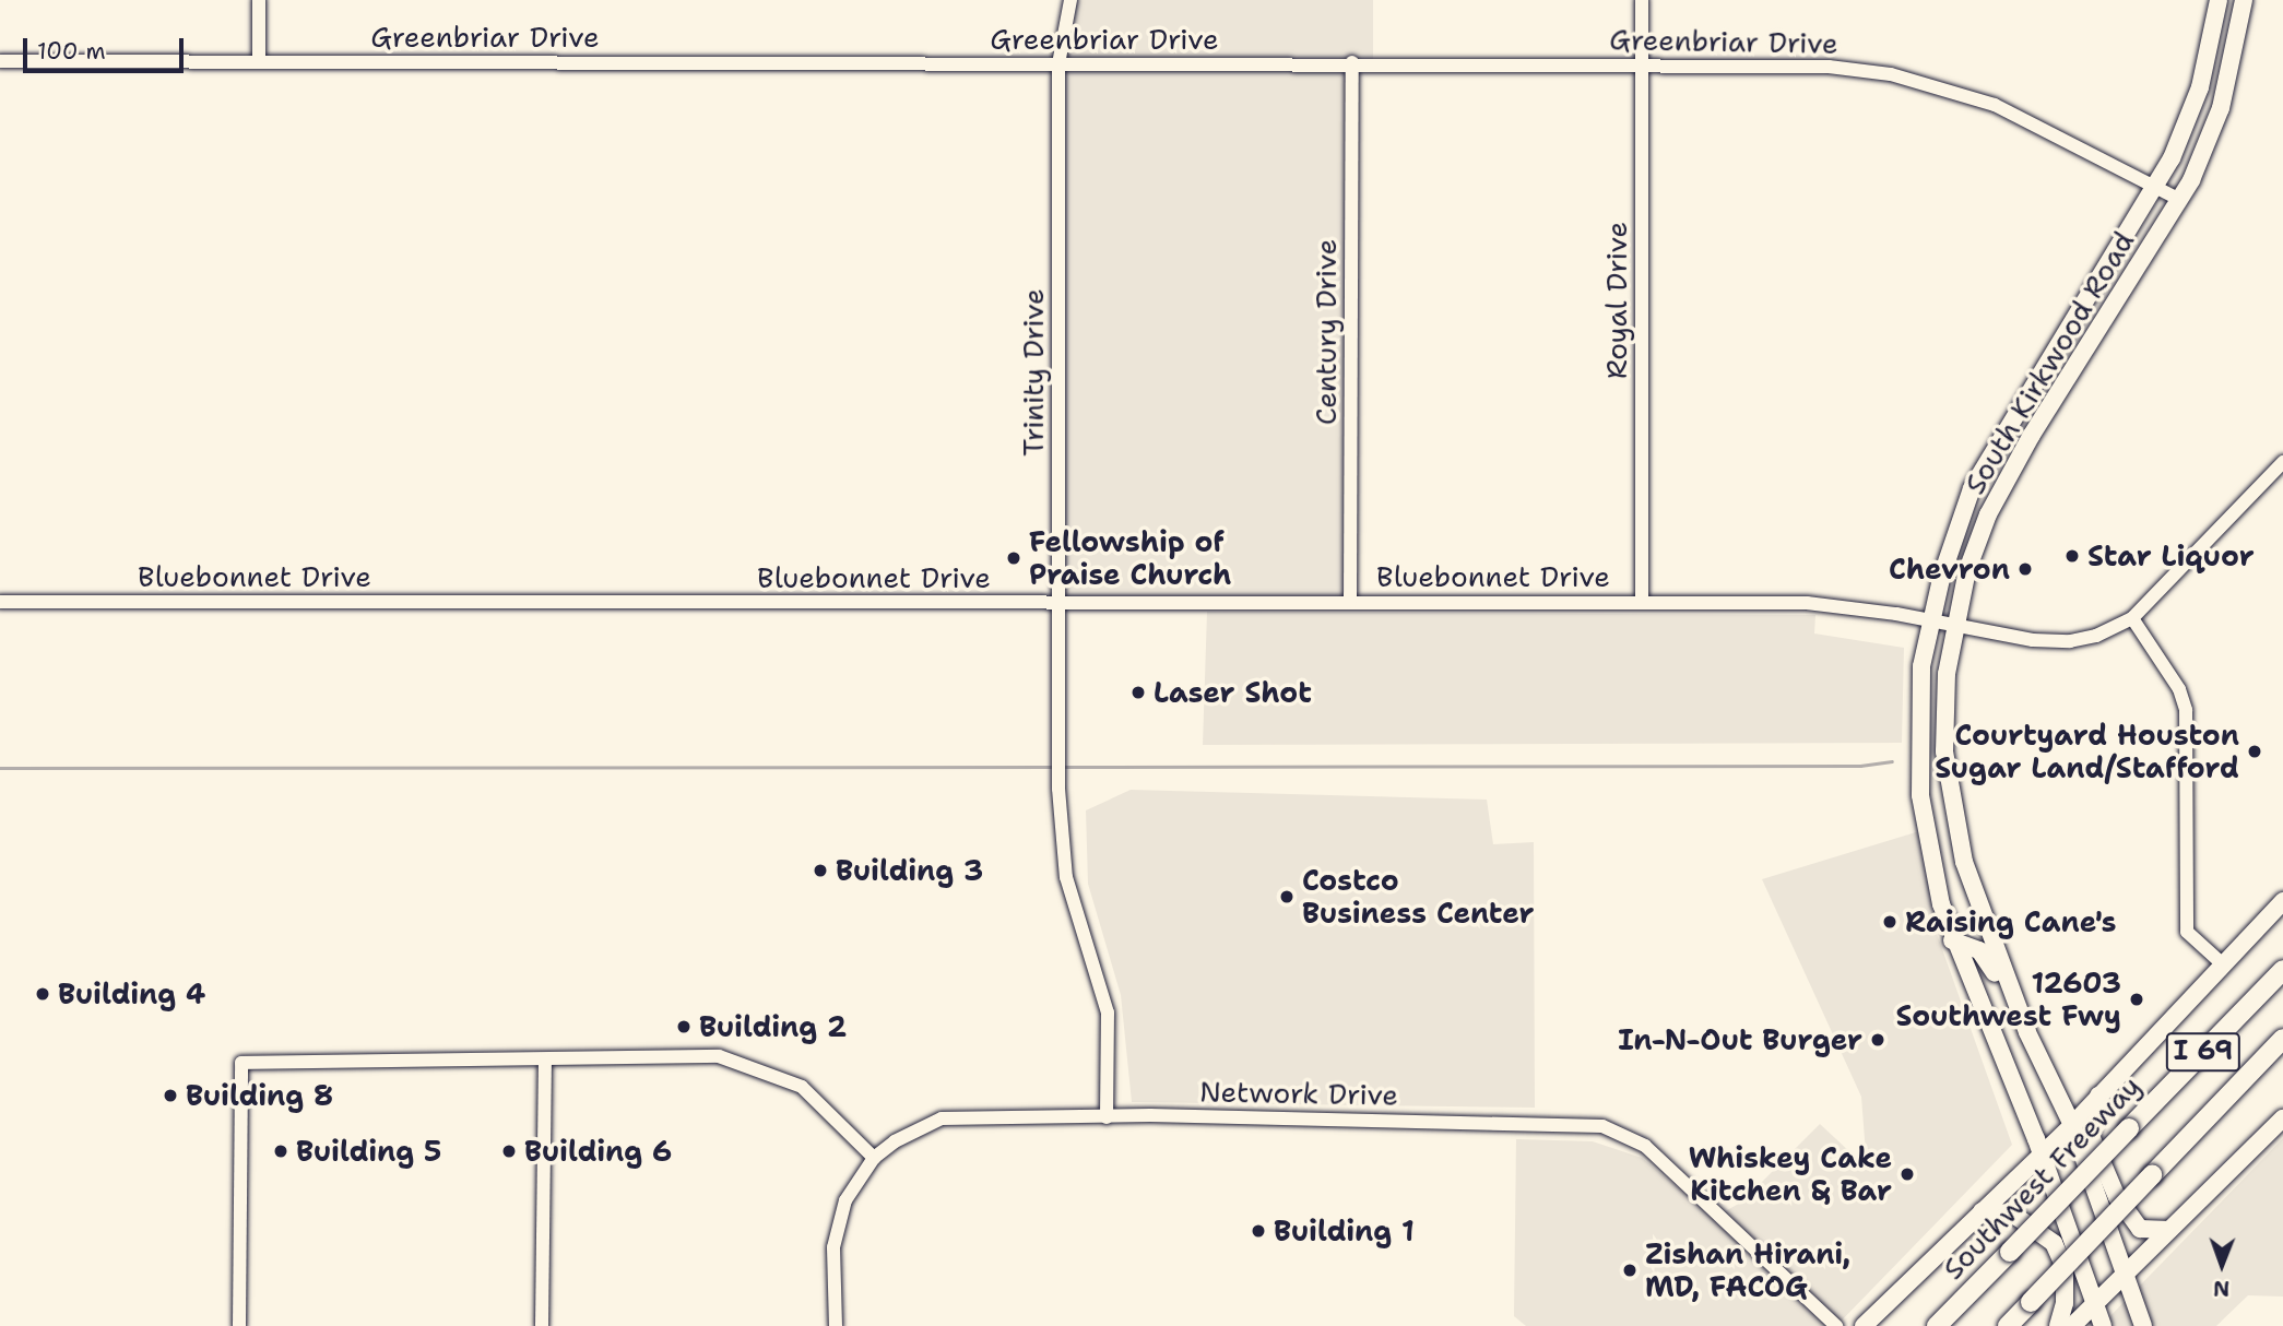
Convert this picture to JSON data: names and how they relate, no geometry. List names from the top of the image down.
{
  "streets": {
    "highway": ["I 69", "Southwest Freeway"],
    "main road": ["South Kirkwood Road"],
    "street": [
      "Greenbriar Drive",
      "Royal Drive",
      "Century Drive",
      "Trinity Drive",
      "Bluebonnet Drive",
      "Network Drive"
    ]
  },
  "crossings": [
    ["Greenbriar Drive", "Royal Drive"],
    ["Greenbriar Drive", "Century Drive"],
    ["Greenbriar Drive", "South Kirkwood Road"],
    ["Greenbriar Drive", "Trinity Drive"],
    ["Royal Drive", "Bluebonnet Drive"],
    ["Century Drive", "Bluebonnet Drive"],
    ["South Kirkwood Road", "Bluebonnet Drive"],
    ["Trinity Drive", "Bluebonnet Drive"],
    ["Trinity Drive", "Network Drive"]
  ],
  "places": [
    "Star Liquor",
    "Fellowship of Praise Church",
    "Chevron",
    "Laser Shot",
    "Courtyard Houston Sugar Land/Stafford",
    "Building 3",
    "Costco Business Center",
    "Raising Cane's",
    "Building 4",
    "12603 Southwest Fwy",
    "Building 2",
    "In-N-Out Burger",
    "Building 8",
    "Building 5",
    "Building 6",
    "Whiskey Cake Kitchen & Bar",
    "Building 1",
    "Zishan Hirani, MD, FACOG"
  ],
  "scale_bar": "100 m",
  "north": "bottom"
}
